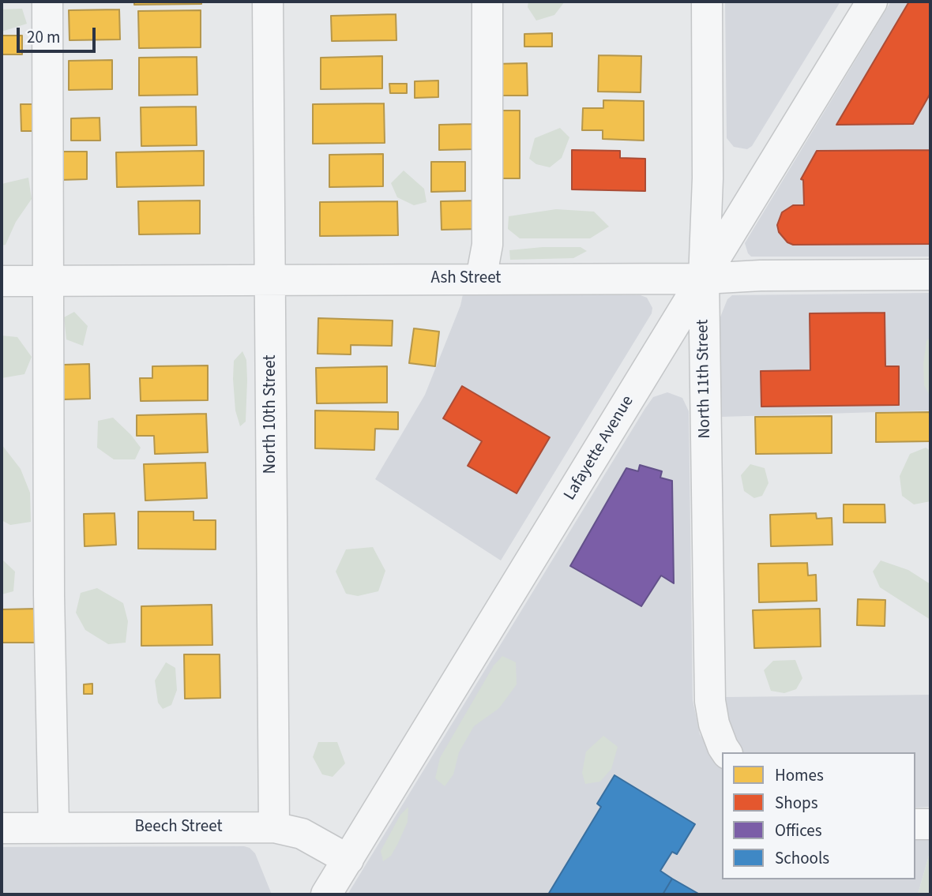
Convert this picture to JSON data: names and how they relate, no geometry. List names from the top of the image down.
{
  "streets": {
    "street": [
      "Ash Street",
      "North 11th Street",
      "North 10th Street",
      "Lafayette Avenue",
      "Beech Street"
    ]
  },
  "crossings": [
    ["Ash Street", "North 11th Street"],
    ["Ash Street", "North 10th Street"],
    ["Ash Street", "Lafayette Avenue"],
    ["North 11th Street", "Lafayette Avenue"],
    ["North 10th Street", "Beech Street"],
    ["Lafayette Avenue", "Beech Street"]
  ],
  "legend": [
    "Homes",
    "Shops",
    "Offices",
    "Schools"
  ],
  "scale_bar": "20 m"
}
